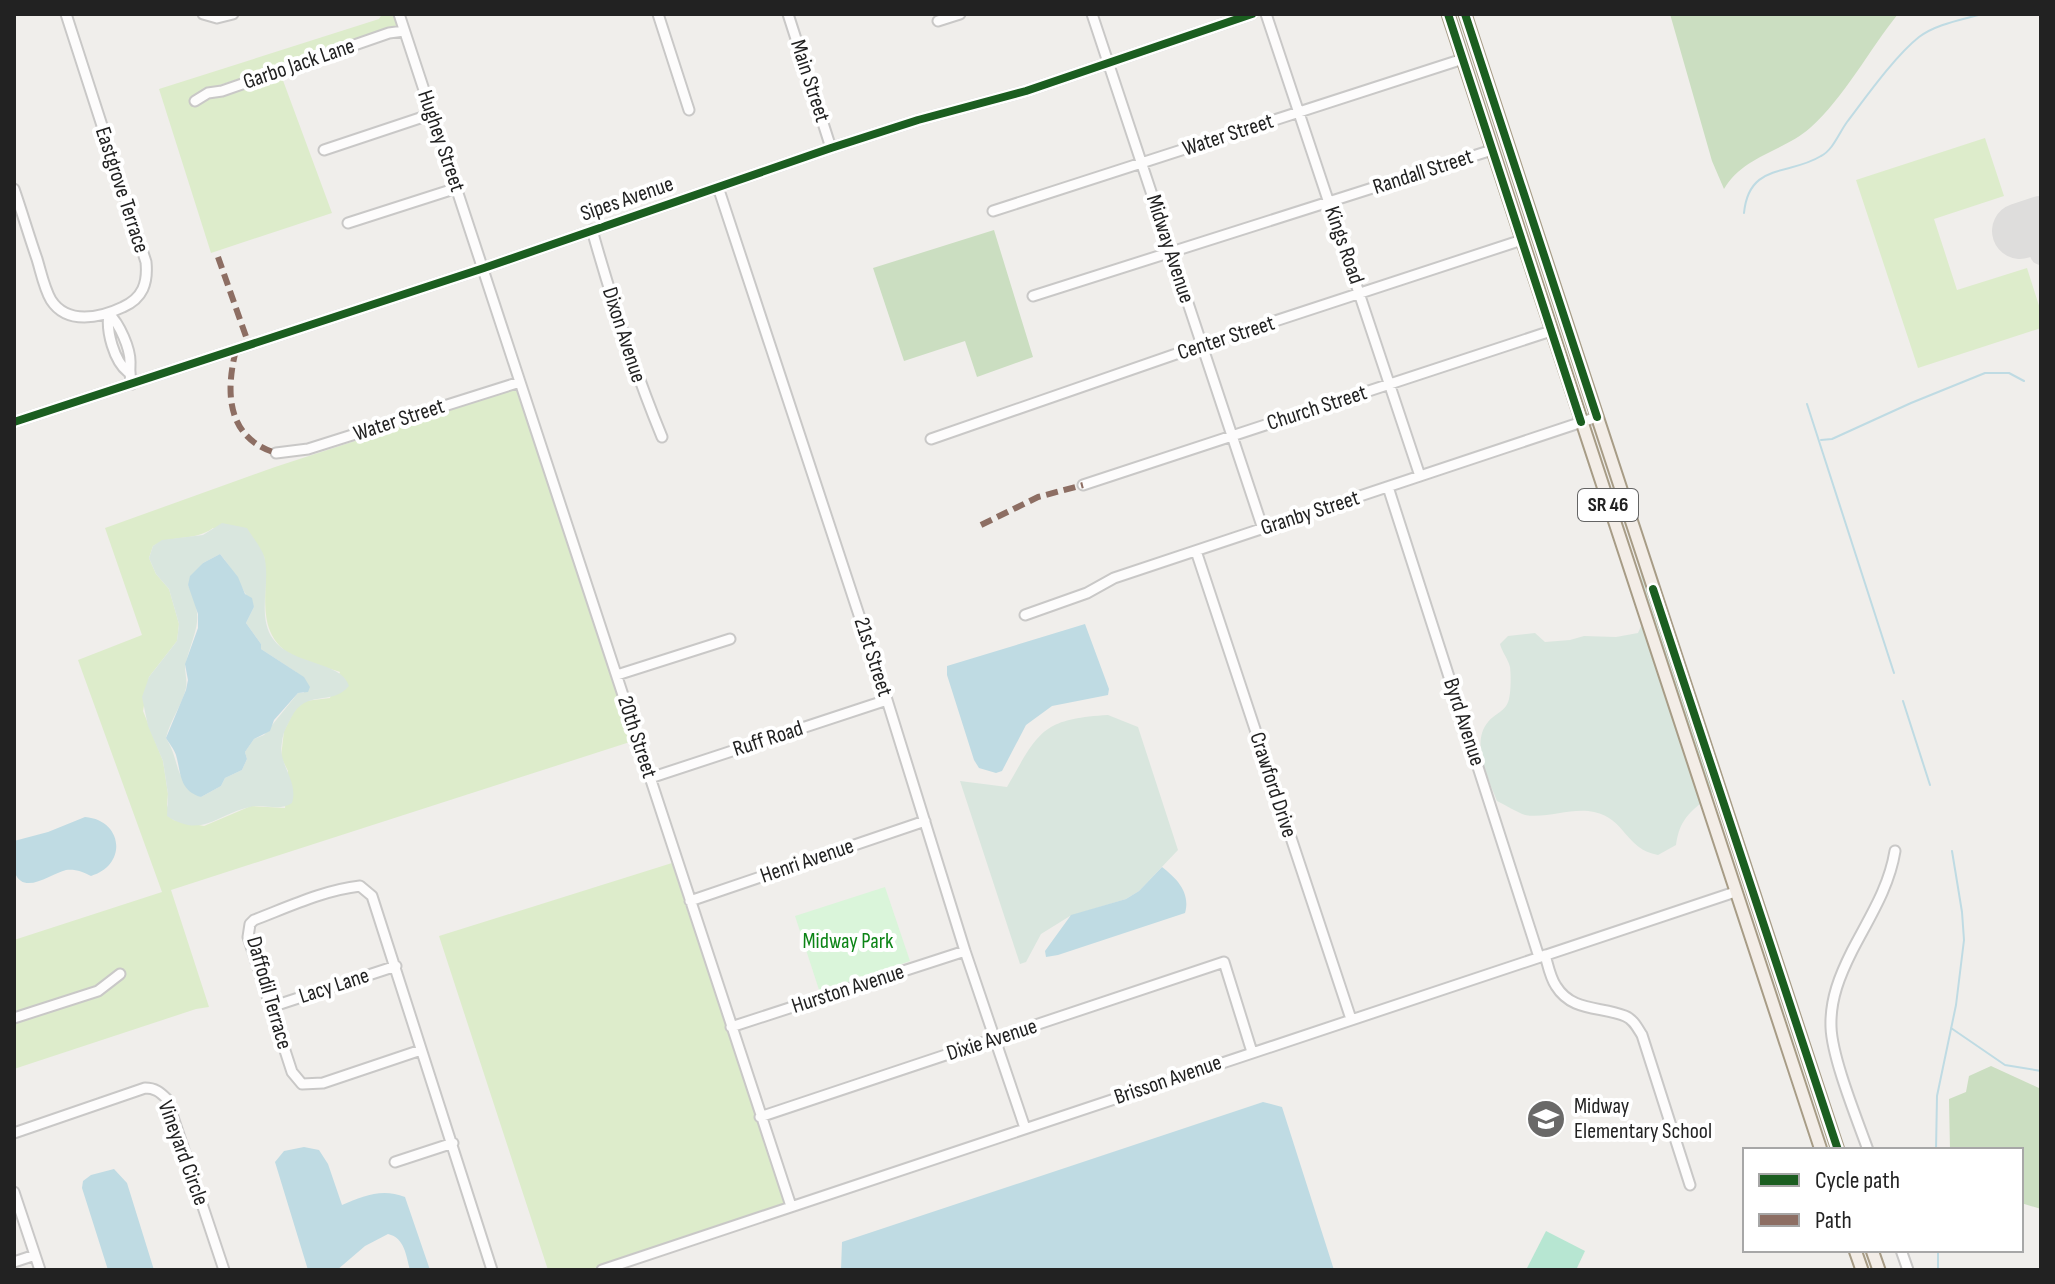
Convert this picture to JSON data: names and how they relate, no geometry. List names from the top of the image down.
{
  "streets": {
    "main road": ["SR 46"],
    "street": [
      "Garbo Jack Lane",
      "Main Street",
      "Water Street",
      "Hughey Street",
      "Randall Street",
      "Eastgrove Terrace",
      "Sipes Avenue",
      "Kings Road",
      "Midway Avenue",
      "Dixon Avenue",
      "Center Street",
      "Church Street",
      "Granby Street",
      "21st Street",
      "Byrd Avenue",
      "20th Street",
      "Ruff Road",
      "Crawford Drive",
      "Henri Avenue",
      "Lacy Lane",
      "Hurston Avenue",
      "Daffodil Terrace",
      "Dixie Avenue",
      "Brisson Avenue",
      "Vineyard Circle"
    ]
  },
  "crossings": [
    ["Garbo Jack Lane", "Hughey Street"],
    ["Main Street", "Sipes Avenue"],
    ["Water Street", "Kings Road"],
    ["Water Street", "Midway Avenue"],
    ["Water Street", "SR 46"],
    ["Water Street", "20th Street"],
    ["Hughey Street", "Sipes Avenue"],
    ["Hughey Street", "20th Street"],
    ["Randall Street", "Kings Road"],
    ["Randall Street", "Midway Avenue"],
    ["Randall Street", "SR 46"],
    ["Sipes Avenue", "Midway Avenue"],
    ["Sipes Avenue", "Dixon Avenue"],
    ["Sipes Avenue", "21st Street"],
    ["Sipes Avenue", "20th Street"],
    ["Kings Road", "Center Street"],
    ["Kings Road", "Church Street"],
    ["Kings Road", "Granby Street"],
    ["Midway Avenue", "Center Street"],
    ["Midway Avenue", "Church Street"],
    ["Midway Avenue", "Granby Street"],
    ["Center Street", "SR 46"],
    ["Church Street", "SR 46"],
    ["SR 46", "Granby Street"],
    ["SR 46", "Brisson Avenue"],
    ["Granby Street", "Byrd Avenue"],
    ["Granby Street", "Crawford Drive"],
    ["21st Street", "Ruff Road"],
    ["21st Street", "Henri Avenue"],
    ["21st Street", "Hurston Avenue"],
    ["21st Street", "Dixie Avenue"],
    ["21st Street", "Brisson Avenue"],
    ["Byrd Avenue", "Brisson Avenue"],
    ["20th Street", "Ruff Road"],
    ["20th Street", "Henri Avenue"],
    ["20th Street", "Hurston Avenue"],
    ["20th Street", "Dixie Avenue"],
    ["20th Street", "Brisson Avenue"],
    ["Crawford Drive", "Brisson Avenue"],
    ["Lacy Lane", "Daffodil Terrace"],
    ["Dixie Avenue", "Brisson Avenue"]
  ],
  "parks": ["Midway Park"],
  "places": {
    "school or university": ["Midway Elementary School"]
  },
  "legend": ["Cycle path", "Path"]
}
